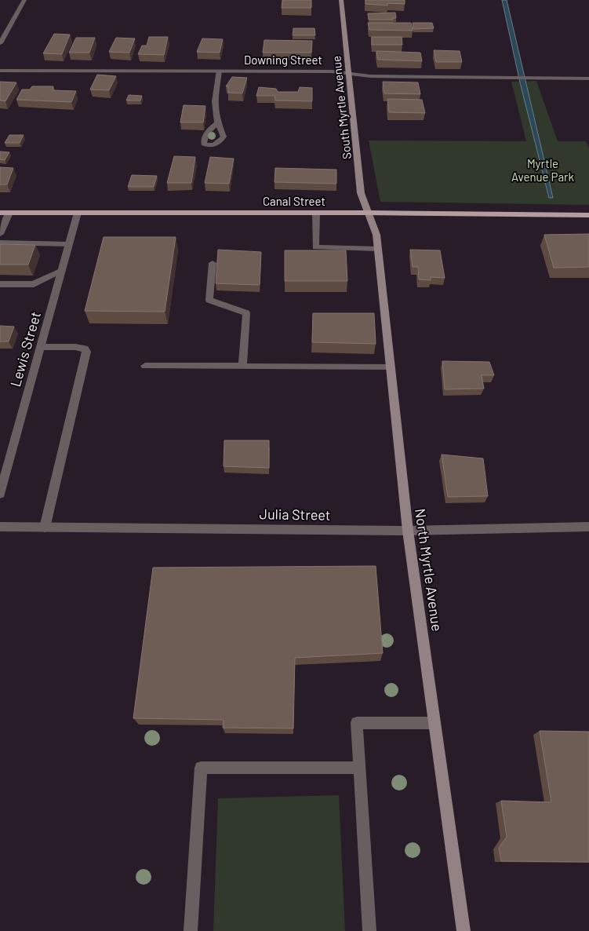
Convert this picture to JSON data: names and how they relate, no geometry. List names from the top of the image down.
{
  "streets": {
    "main road": ["Canal Street"],
    "street": [
      "Downing Street",
      "South Myrtle Avenue",
      "Lewis Street",
      "Julia Street",
      "North Myrtle Avenue"
    ]
  },
  "crossings": [
    ["Downing Street", "South Myrtle Avenue"],
    ["South Myrtle Avenue", "Canal Street"],
    ["South Myrtle Avenue", "North Myrtle Avenue"],
    ["Canal Street", "Lewis Street"],
    ["Canal Street", "North Myrtle Avenue"],
    ["Julia Street", "North Myrtle Avenue"]
  ],
  "parks": ["Myrtle Avenue Park"]
}
